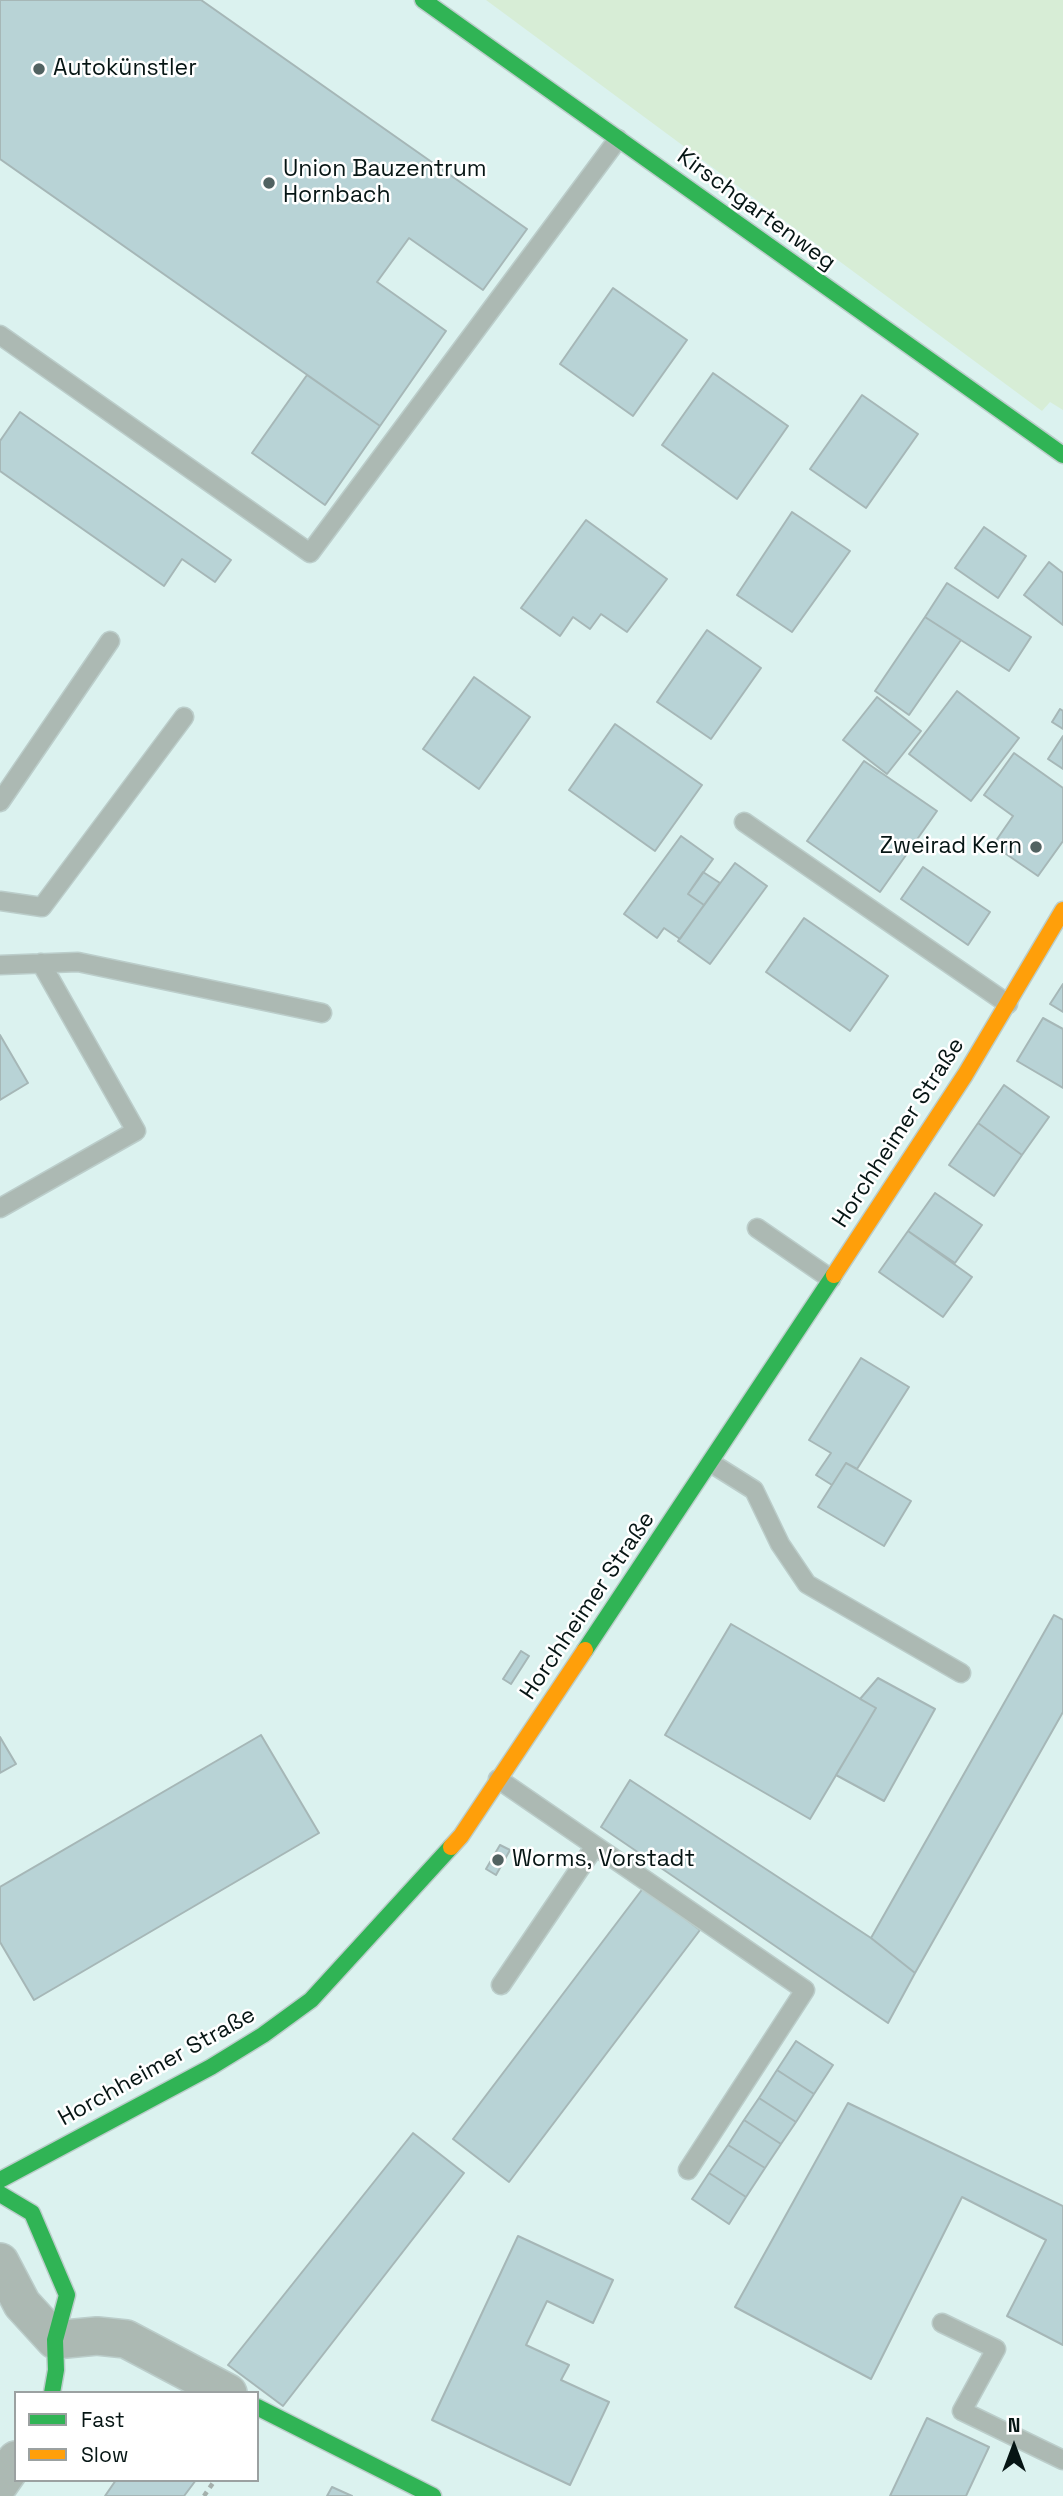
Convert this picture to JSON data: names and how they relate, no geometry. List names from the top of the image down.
{
  "streets": {
    "main road": ["Kirschgartenweg", "Horchheimer Straße"]
  },
  "places": [
    "Autokünstler",
    "Union Bauzentrum Hornbach",
    "Zweirad Kern",
    "Worms, Vorstadt"
  ],
  "legend": ["Fast", "Slow"],
  "north": "top"
}
